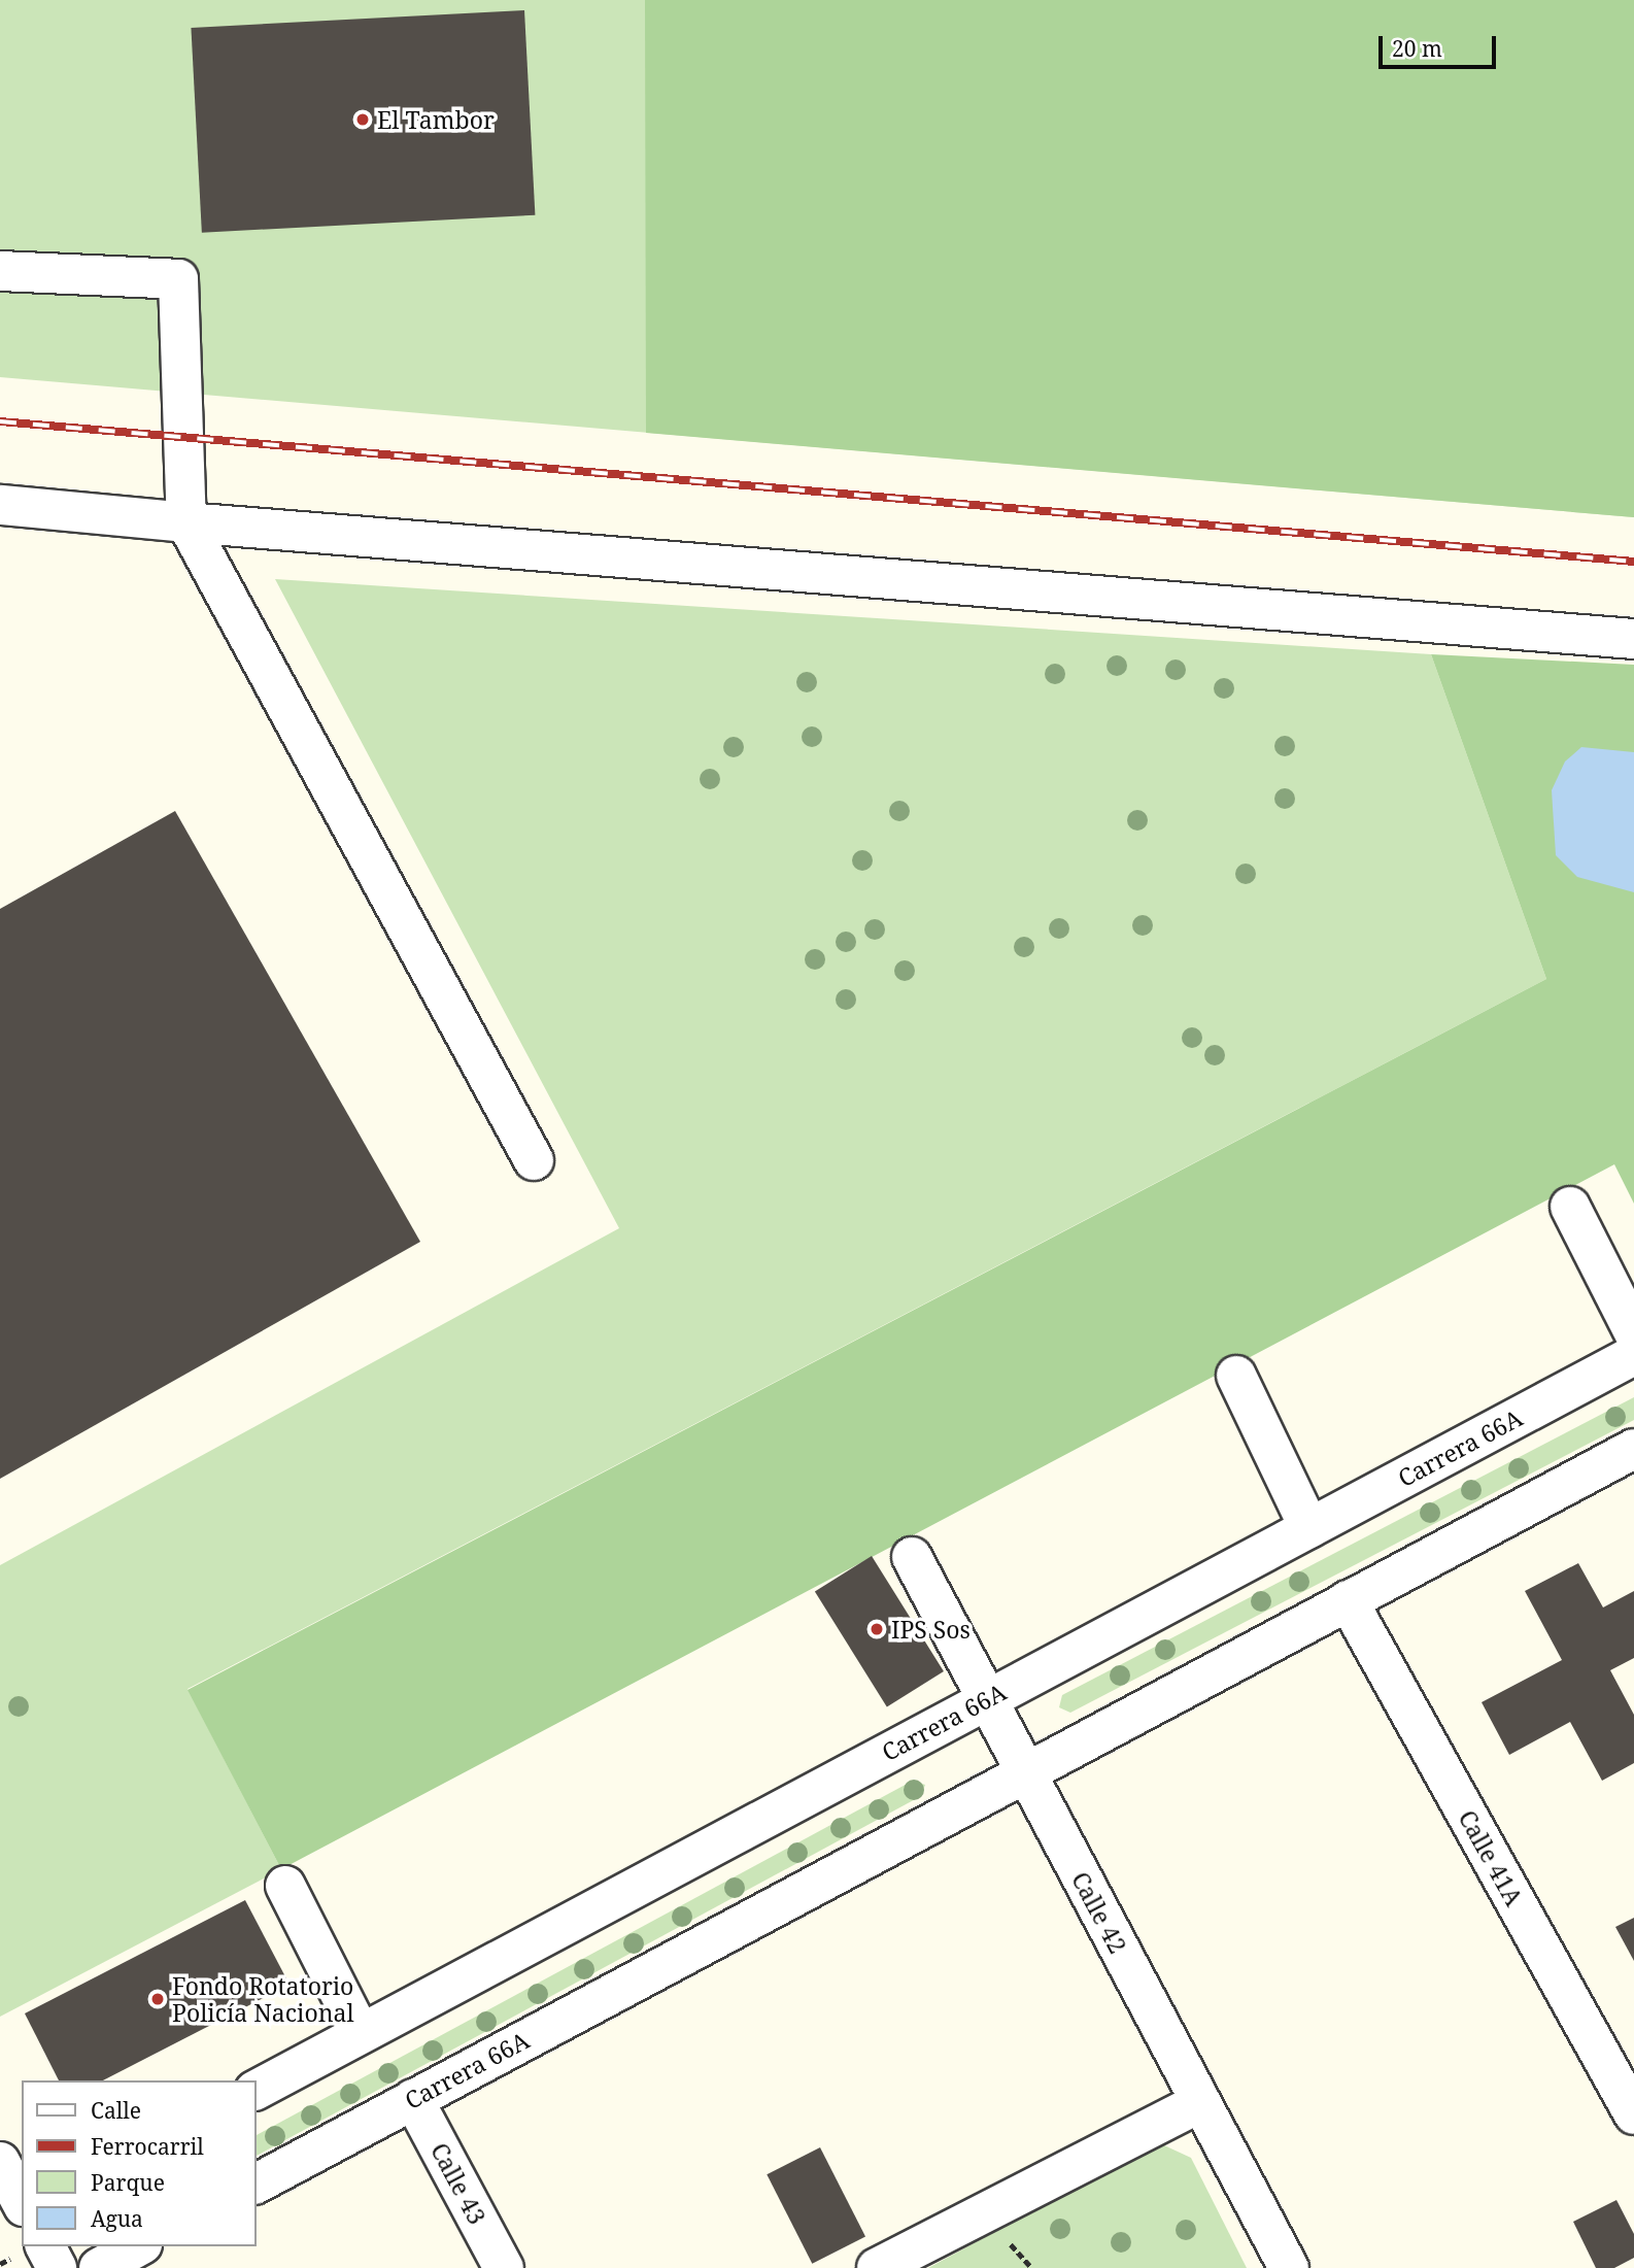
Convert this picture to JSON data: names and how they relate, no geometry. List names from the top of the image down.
{
  "streets": {
    "street": [
      "Carrera 66A",
      "Calle 41A",
      "Calle 42",
      "Calle 43"
    ]
  },
  "crossings": [
    ["Carrera 66A", "Calle 41A"],
    ["Carrera 66A", "Calle 42"],
    ["Carrera 66A", "Calle 43"]
  ],
  "places": ["El Tambor", "IPS Sos", "Fondo Rotatorio Policía Nacional"],
  "legend": [
    "Calle",
    "Ferrocarril",
    "Parque",
    "Agua"
  ],
  "scale_bar": "20 m"
}
